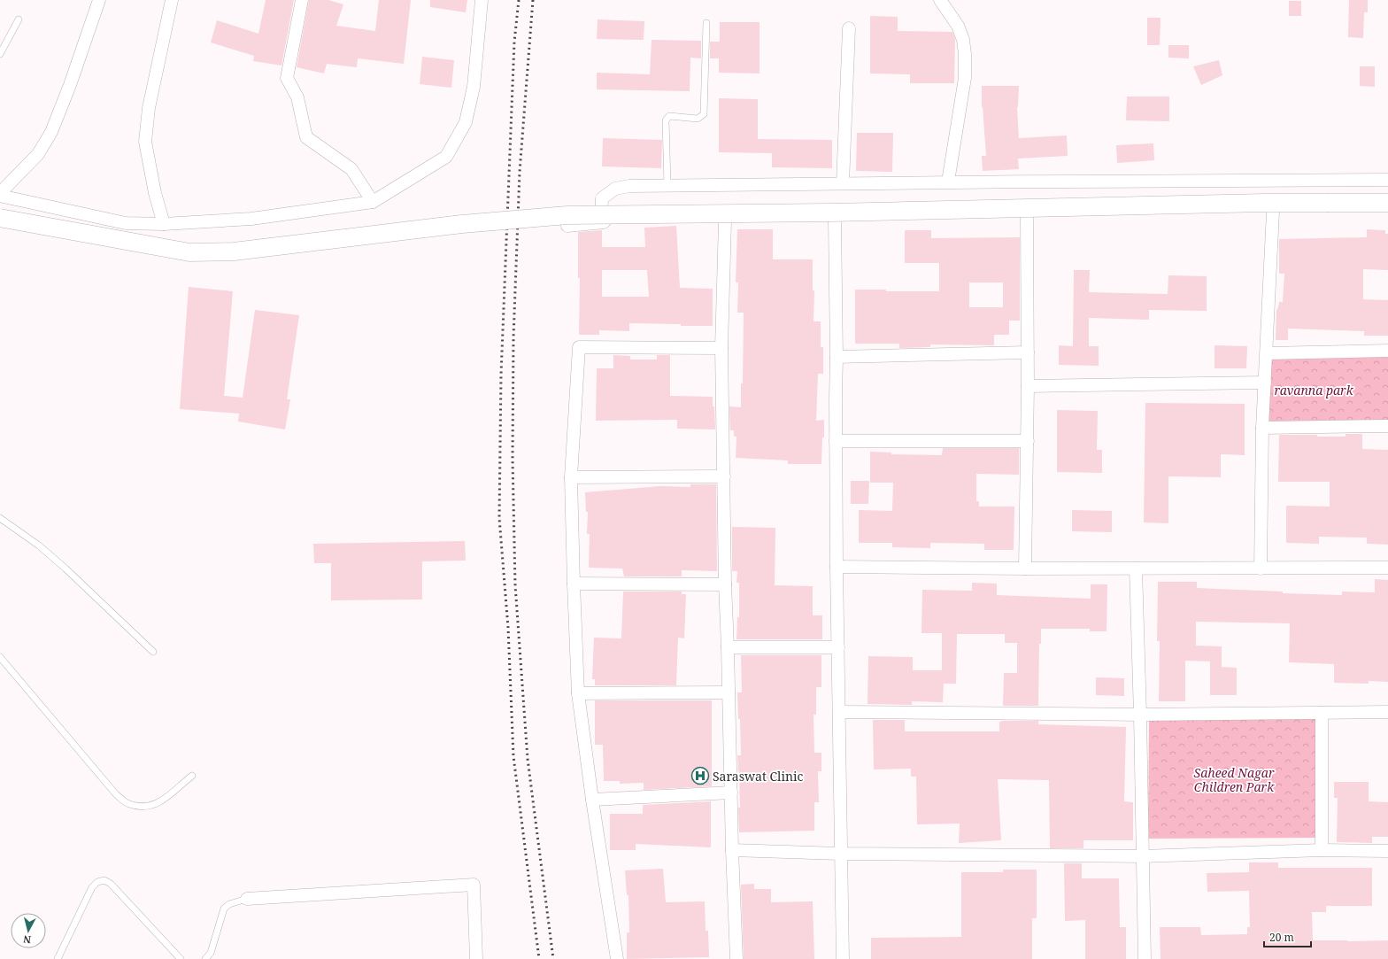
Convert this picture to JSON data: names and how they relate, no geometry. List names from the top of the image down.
{
  "parks": ["ravanna park", "Saheed Nagar Children Park"],
  "places": {
    "hospital": ["Saraswat Clinic"]
  },
  "scale_bar": "20 m",
  "north": "bottom"
}
